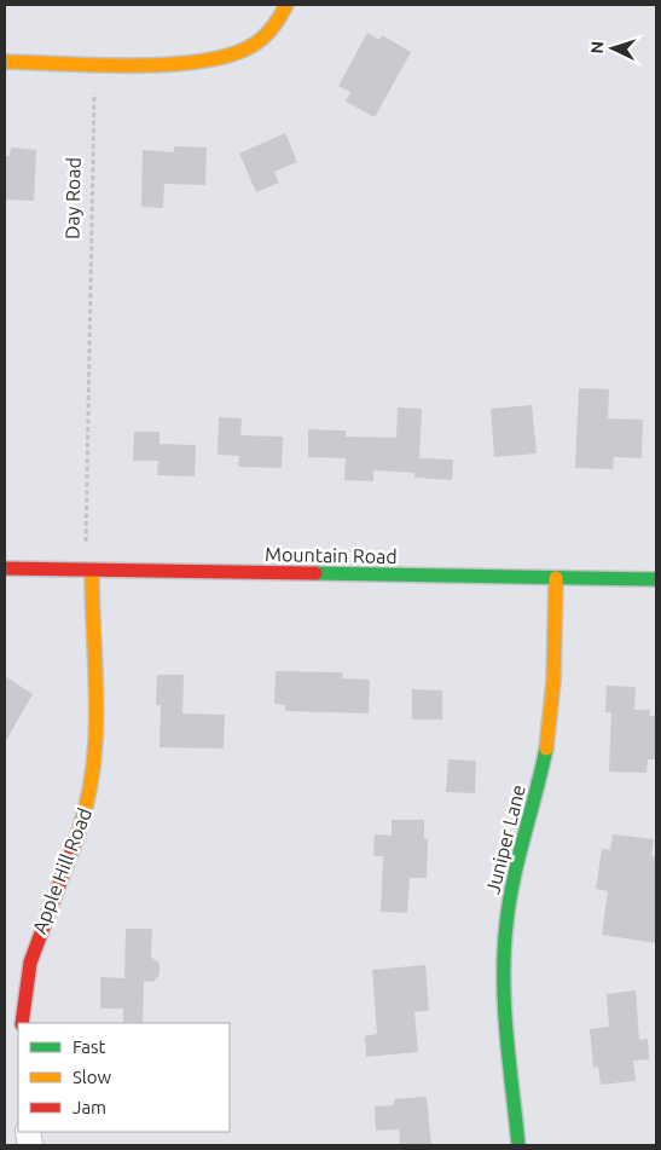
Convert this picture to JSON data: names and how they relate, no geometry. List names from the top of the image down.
{
  "streets": {
    "street": ["Mountain Road", "Juniper Lane", "Apple Hill Road"],
    "path": ["Day Road"]
  },
  "crossings": [
    ["Mountain Road", "Juniper Lane"],
    ["Mountain Road", "Apple Hill Road"]
  ],
  "legend": ["Fast", "Slow", "Jam"],
  "north": "left"
}
